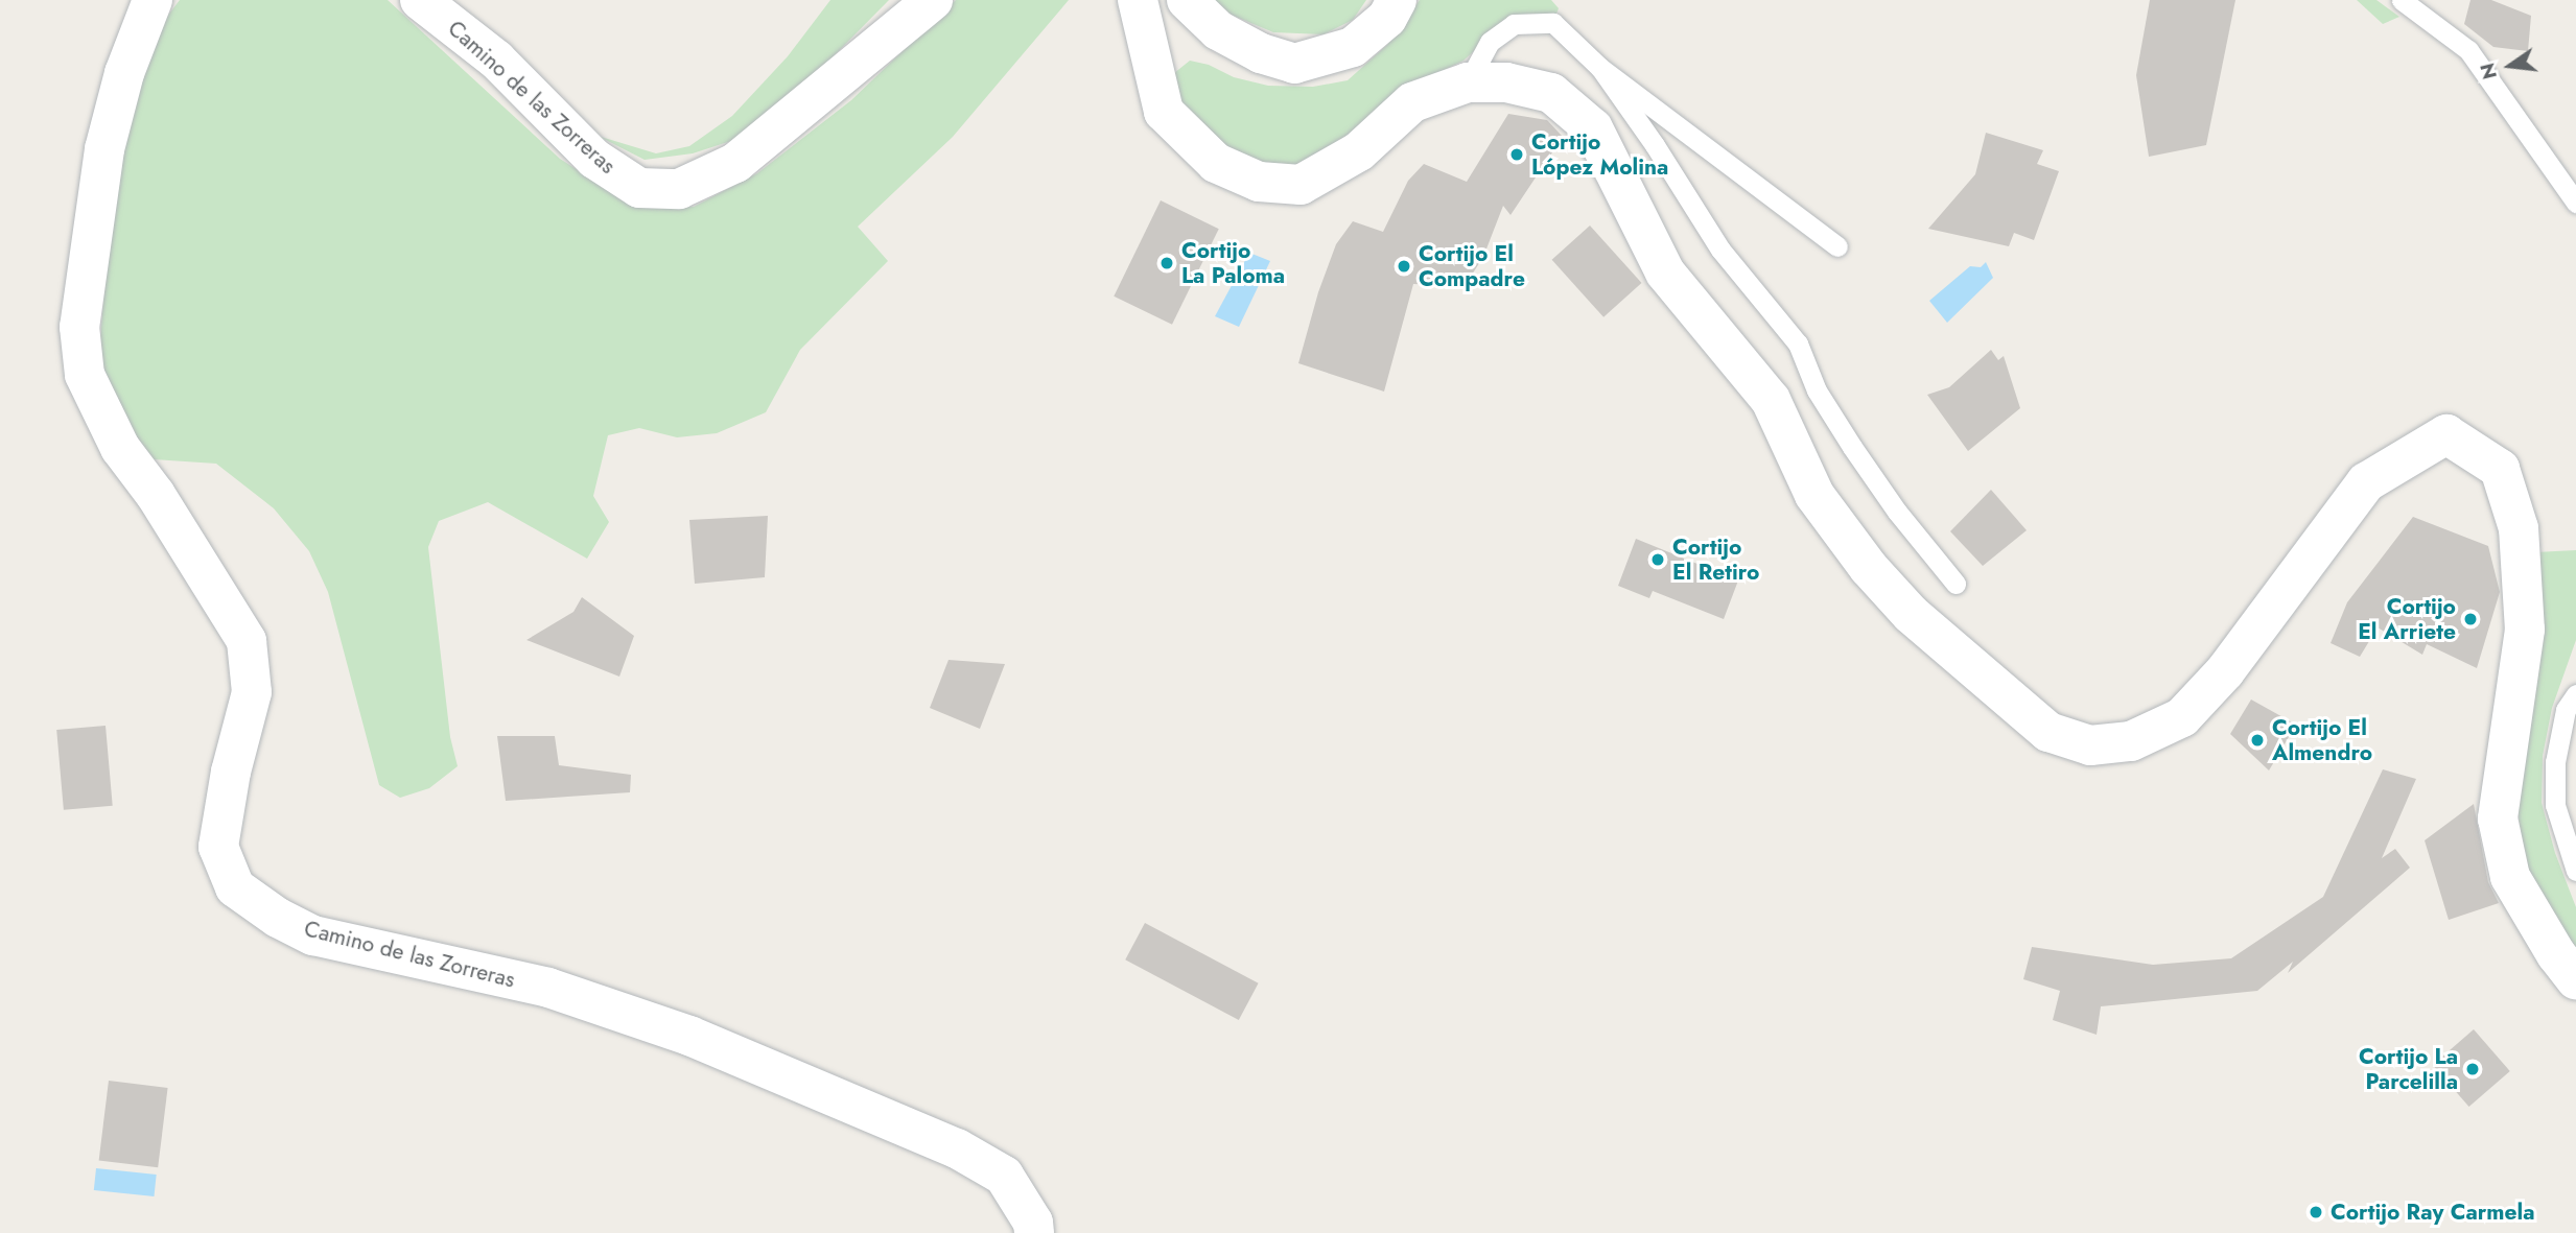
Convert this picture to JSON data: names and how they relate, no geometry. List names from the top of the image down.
{
  "streets": {
    "street": ["Camino de las Zorreras"]
  },
  "places": [
    "Cortijo López Molina",
    "Cortijo La Paloma",
    "Cortijo El Compadre",
    "Cortijo El Retiro",
    "Cortijo El Arriete",
    "Cortijo El Almendro",
    "Cortijo La Parcelilla",
    "Cortijo Ray Carmela"
  ],
  "north": "left"
}
